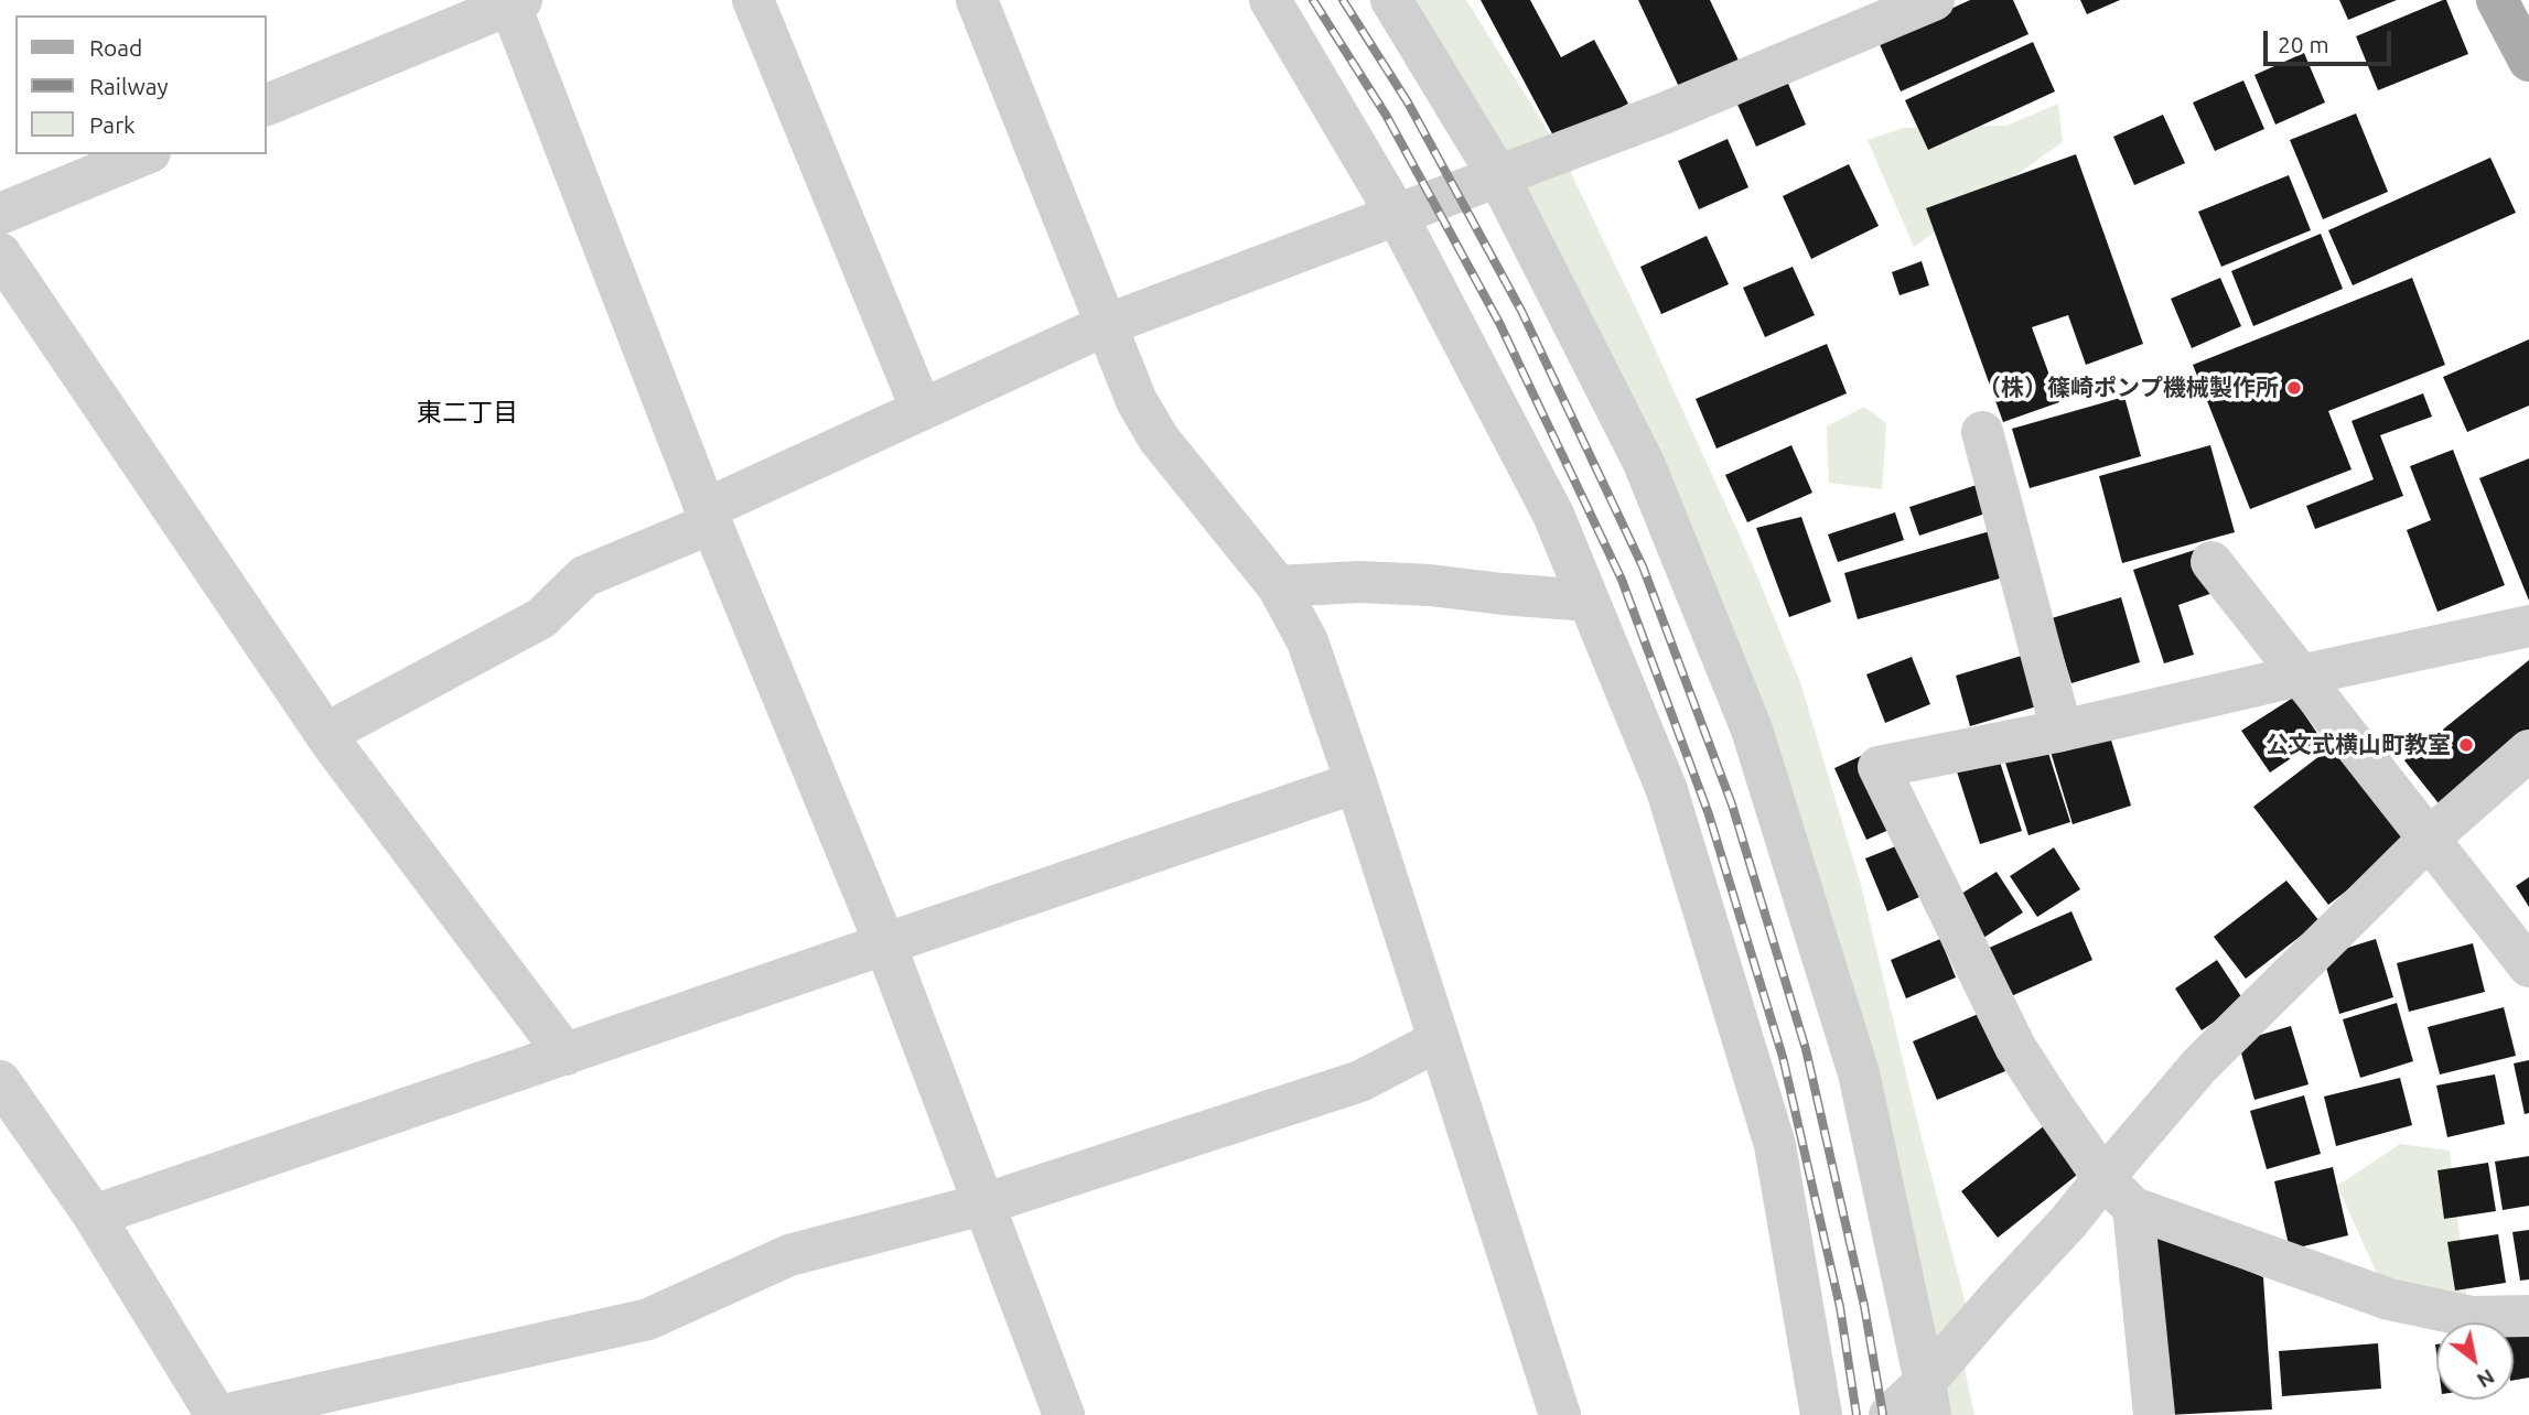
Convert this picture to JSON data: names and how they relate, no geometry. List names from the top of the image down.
{
  "districts": ["東二丁目"],
  "places": ["（株）篠崎ポンプ機械製作所", "公文式横山町教室"],
  "legend": ["Road", "Railway", "Park"],
  "scale_bar": "20 m",
  "north": "bottom right"
}
